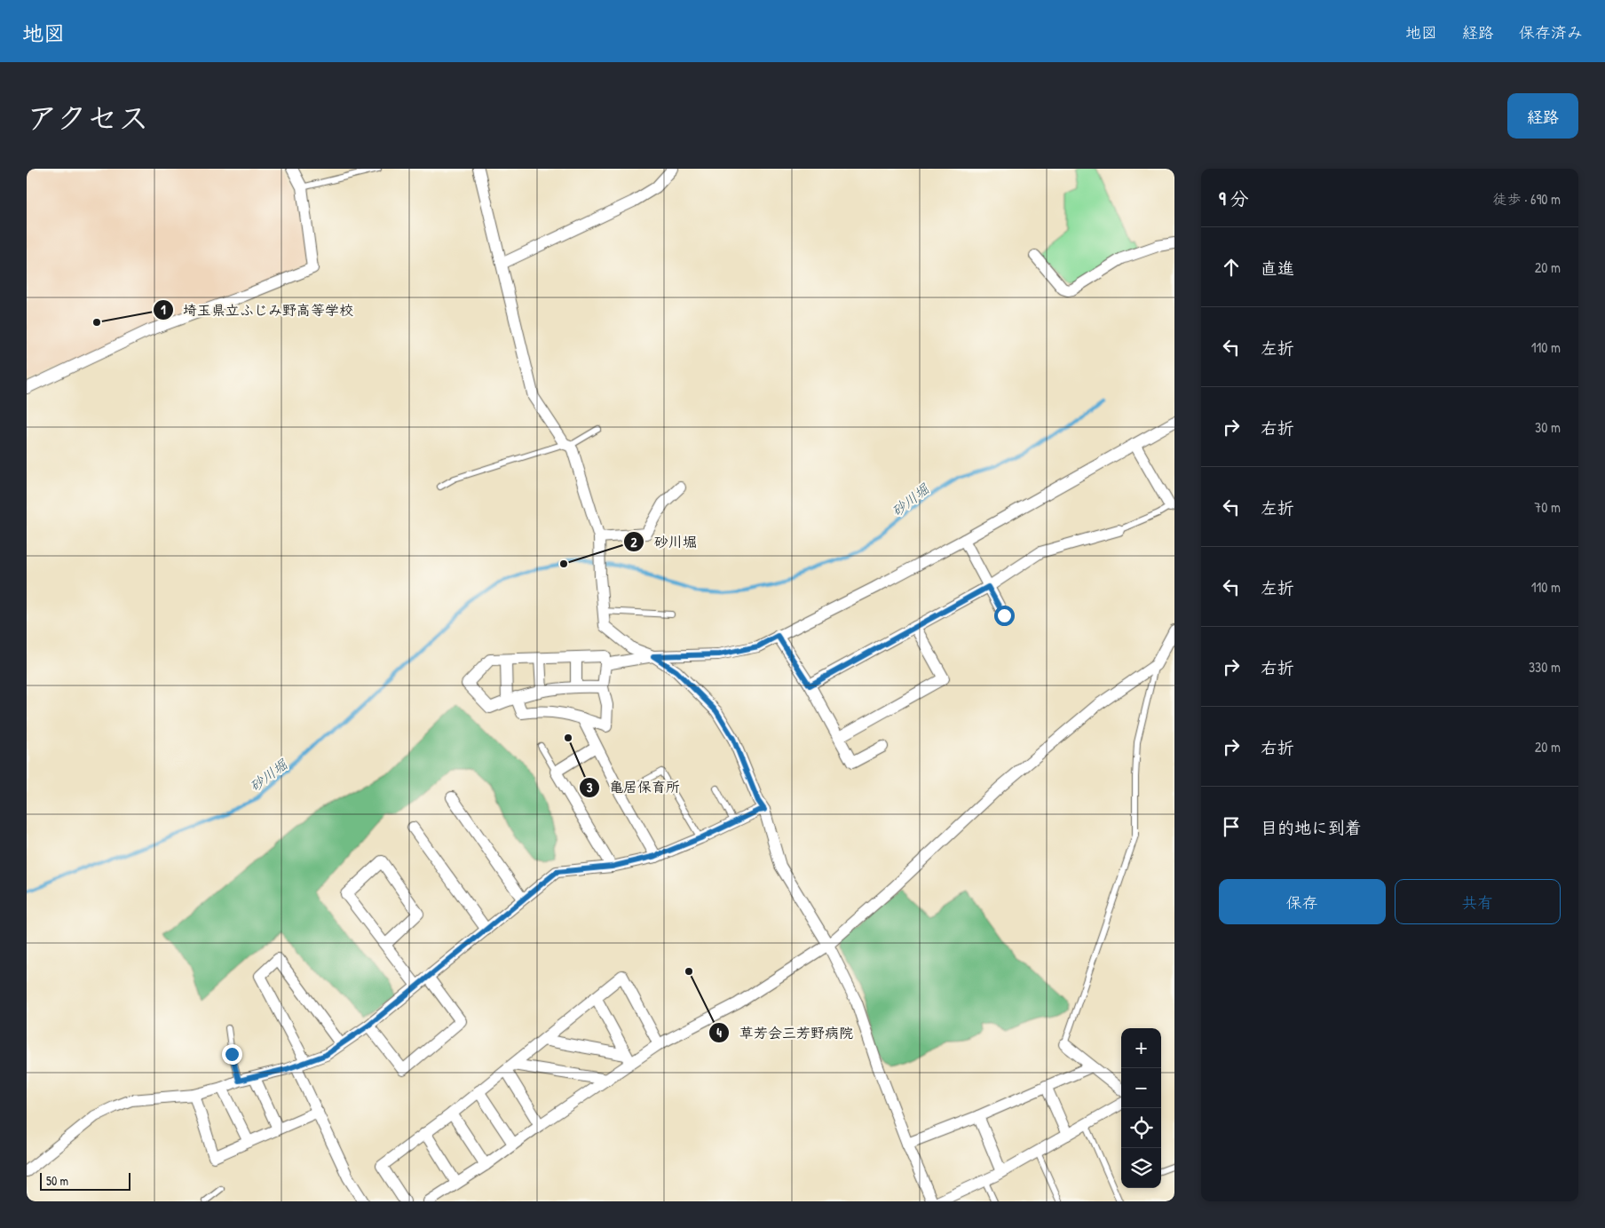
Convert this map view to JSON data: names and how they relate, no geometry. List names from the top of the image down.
{
  "water": ["砂川堀"],
  "places": [
    "埼玉県立ふじみ野高等学校",
    "砂川堀",
    "亀居保育所",
    "草芳会三芳野病院"
  ],
  "scale_bar": "50 m",
  "page": {
    "header": "地図",
    "nav": ["地図", "経路", "保存済み"],
    "title": "アクセス",
    "buttons": [
      "経路",
      ["保存", "共有"]
    ],
    "heading": ["9 分", "徒歩 · 690 m"],
    "list": [
      ["直進", "20 m"],
      ["左折", "110 m"],
      ["右折", "30 m"],
      ["左折", "70 m"],
      ["左折", "110 m"],
      ["右折", "330 m"],
      ["右折", "20 m"],
      "目的地に到着"
    ],
    "map_buttons": ["+", "−"],
    "scale": "50 m"
  }
}
